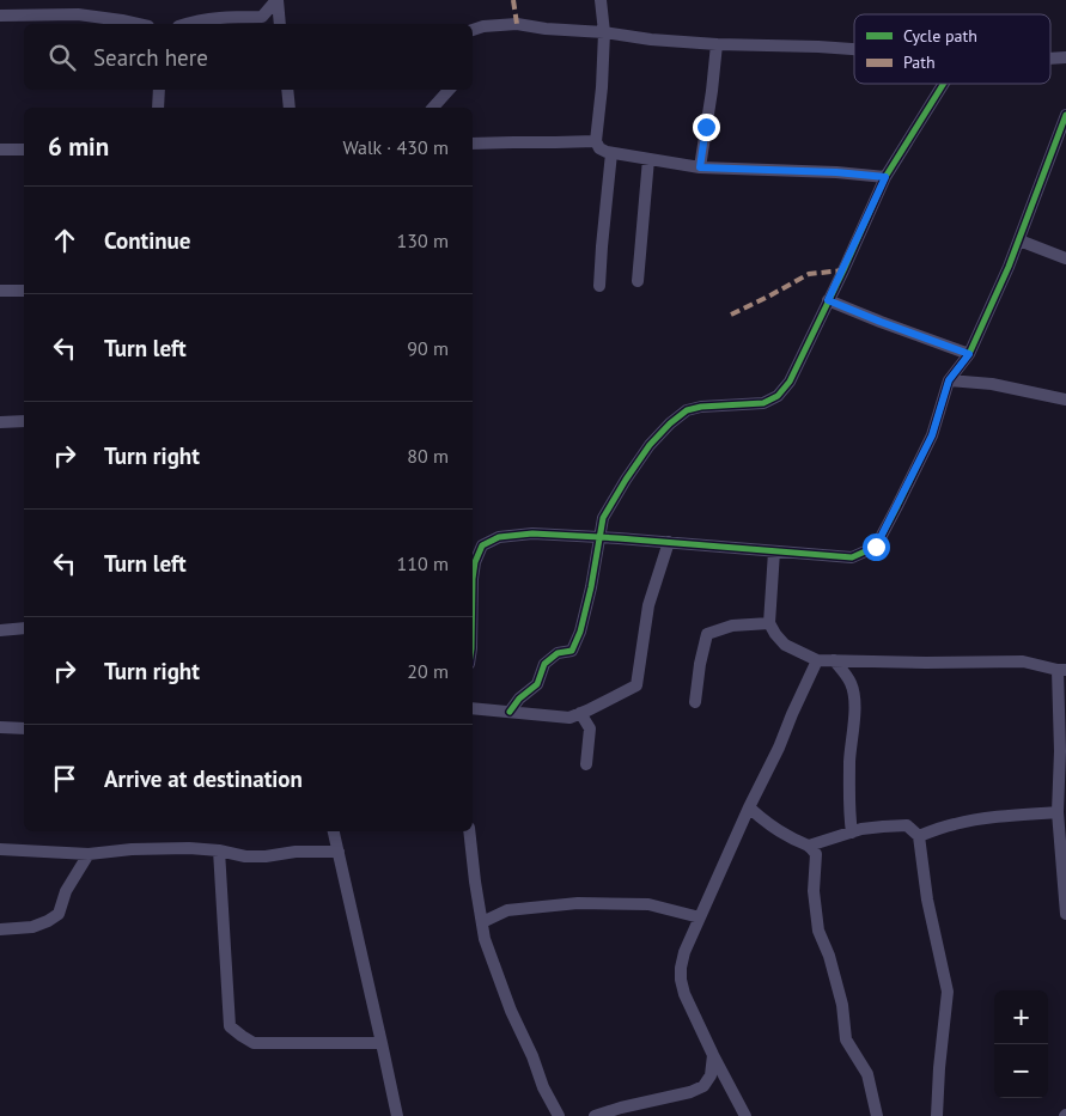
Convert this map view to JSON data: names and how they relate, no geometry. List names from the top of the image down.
{
  "legend": ["Cycle path", "Path"],
  "page": {
    "search": "Search here",
    "heading": ["6 min", "Walk · 430 m"],
    "list": [
      ["Continue", "130 m"],
      ["Turn left", "90 m"],
      ["Turn right", "80 m"],
      ["Turn left", "110 m"],
      ["Turn right", "20 m"],
      "Arrive at destination"
    ],
    "map_buttons": ["+", "−"]
  }
}
